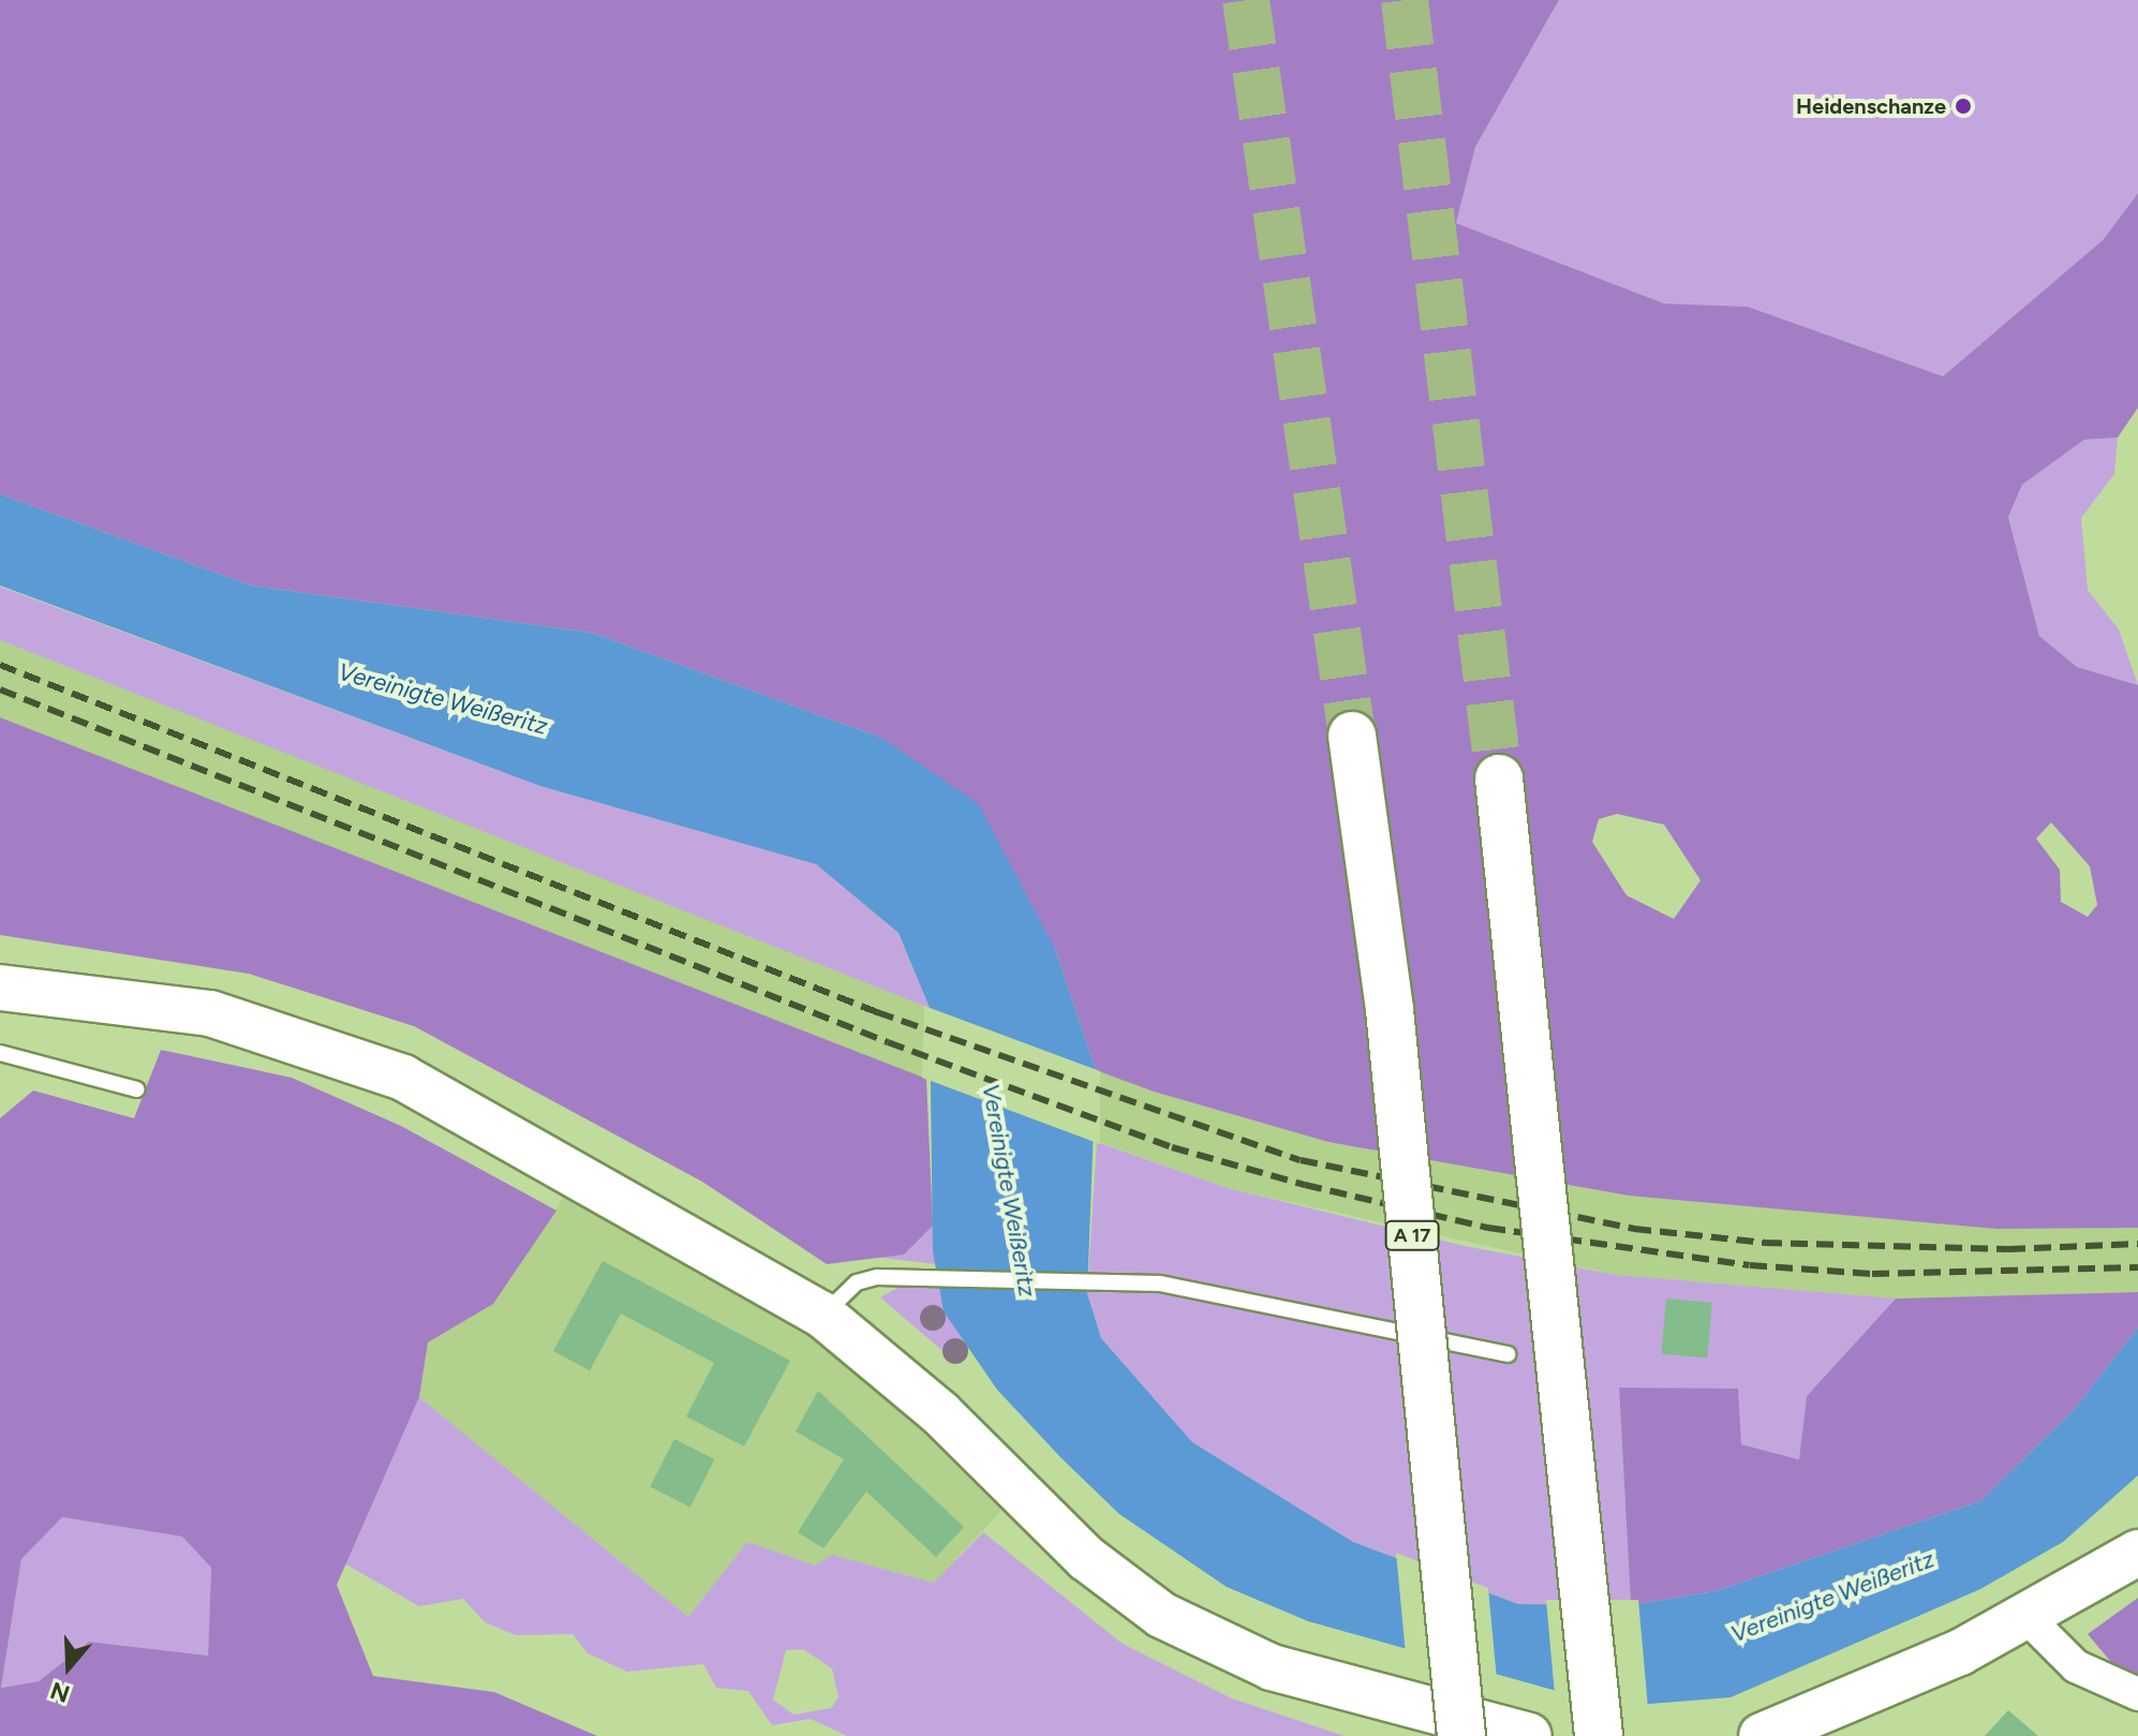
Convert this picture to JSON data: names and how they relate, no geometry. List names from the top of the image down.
{
  "streets": {
    "highway": ["A 17"]
  },
  "water": ["Vereinigte Weißeritz"],
  "places": ["Heidenschanze"],
  "north": "bottom"
}
